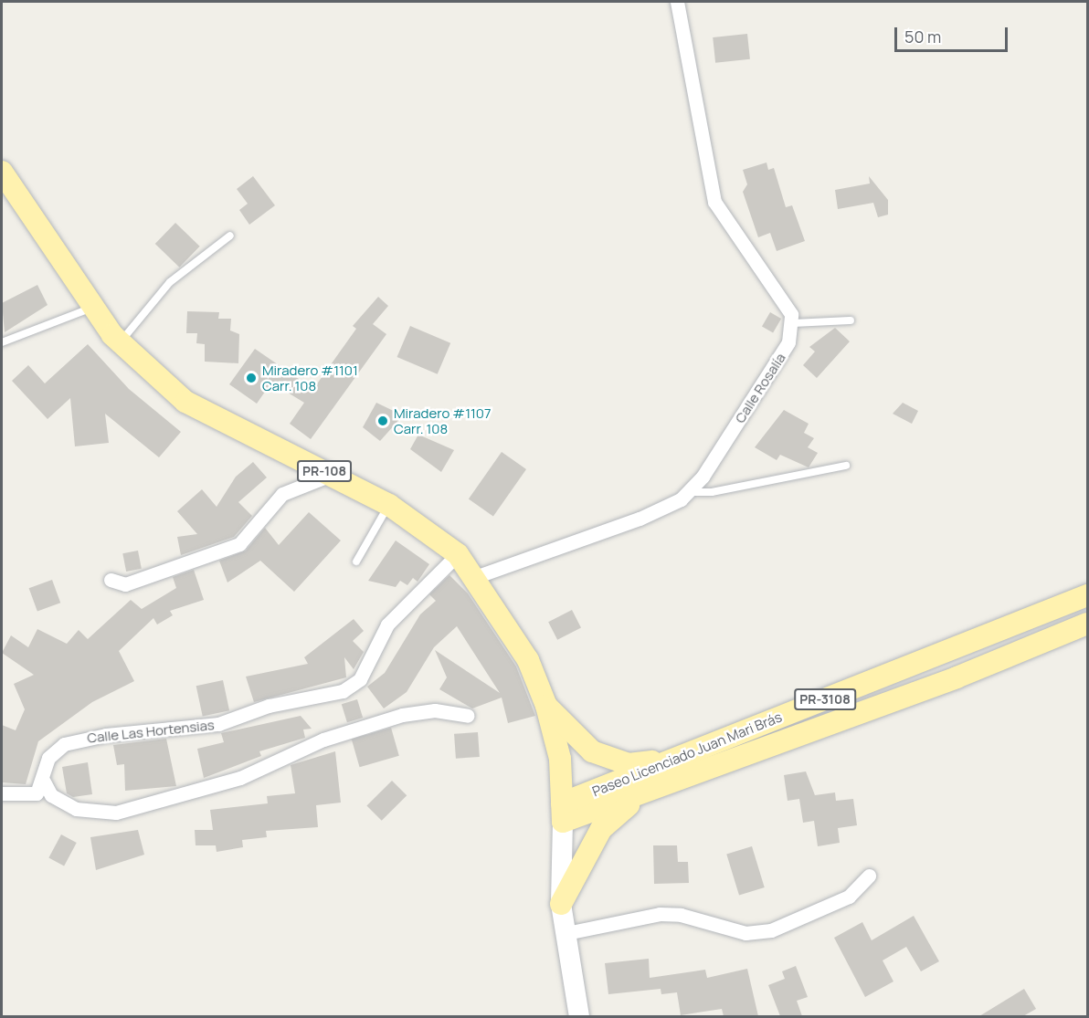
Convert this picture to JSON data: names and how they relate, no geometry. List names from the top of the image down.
{
  "streets": {
    "main road": ["PR-108", "PR-3108", "Paseo Licenciado Juan Mari Brás"],
    "street": ["Calle Rosalía", "Calle Las Hortensias"]
  },
  "crossings": [
    ["Calle Rosalía", "PR-108"],
    ["PR-108", "Calle Las Hortensias"],
    ["PR-108", "Paseo Licenciado Juan Mari Brás"]
  ],
  "places": ["Miradero #1101 Carr. 108", "Miradero #1107 Carr. 108"],
  "scale_bar": "50 m"
}
